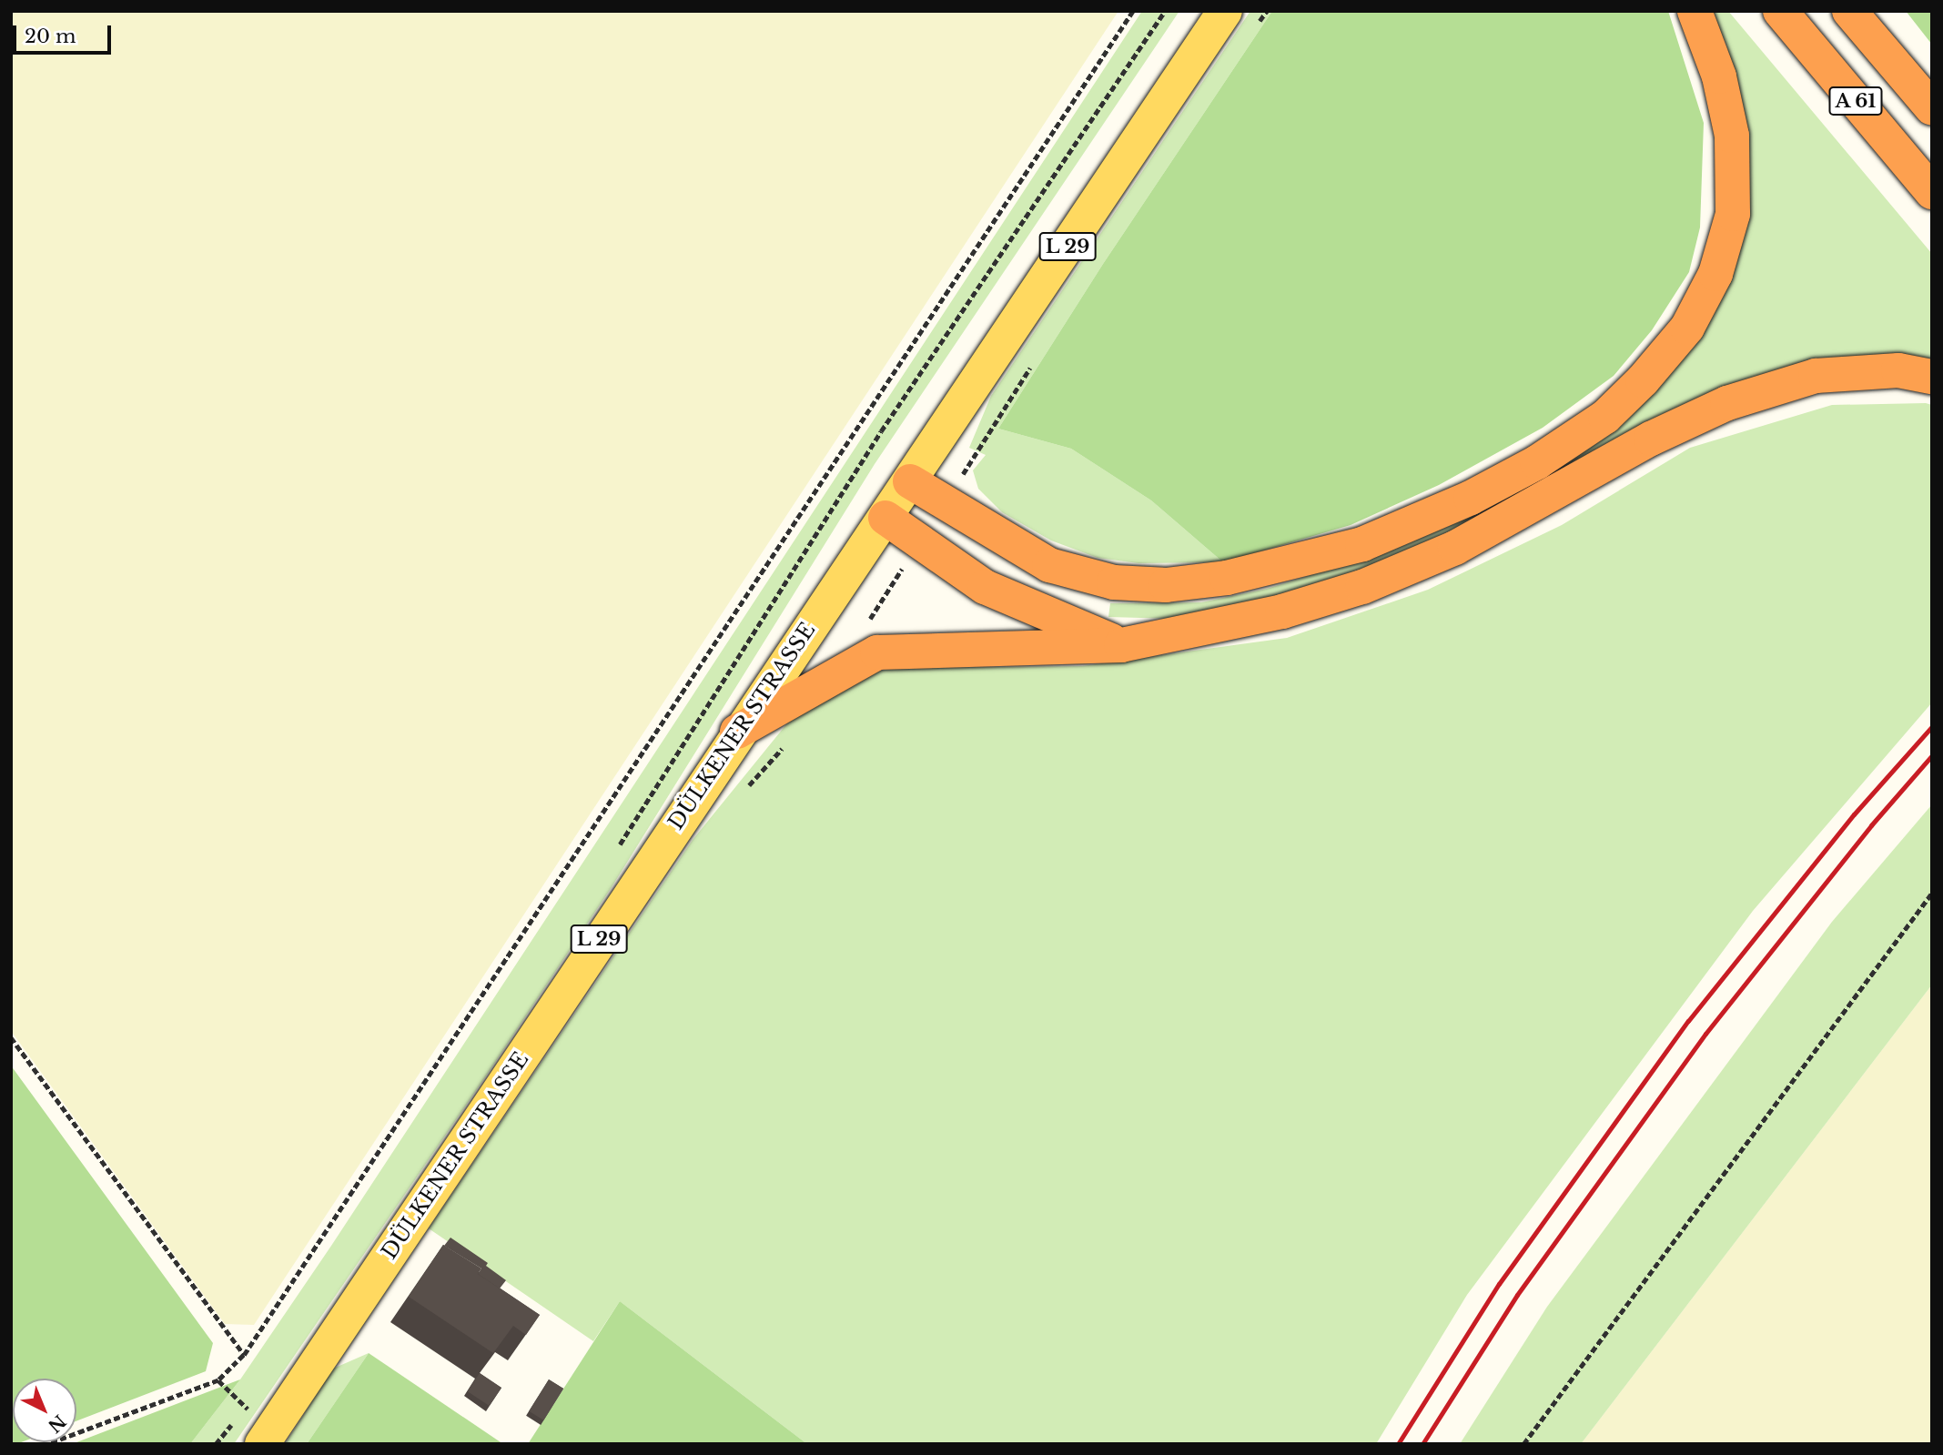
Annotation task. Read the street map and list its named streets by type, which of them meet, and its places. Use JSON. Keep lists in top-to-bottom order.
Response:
{
  "streets": {
    "highway": ["A 61"],
    "main road": ["L 29", "DÜLKENER STRASSE"]
  },
  "scale_bar": "20 m",
  "north": "bottom right"
}
